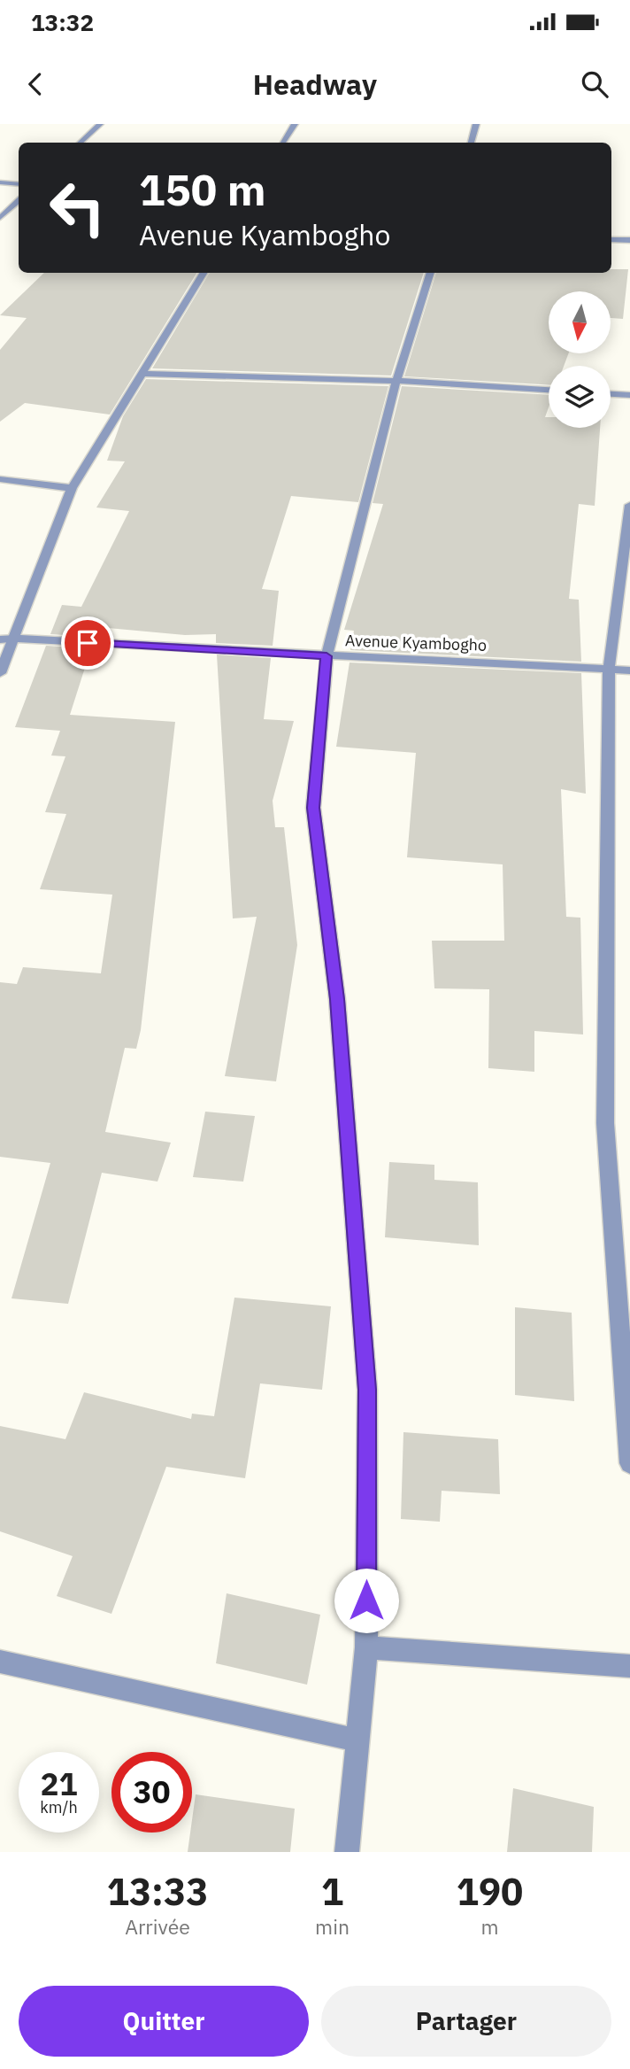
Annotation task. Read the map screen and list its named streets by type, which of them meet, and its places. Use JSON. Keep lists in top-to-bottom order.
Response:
{
  "streets": {
    "street": ["Avenue Kyambogho"]
  },
  "north": "bottom",
  "page": {
    "status": "13:32",
    "header": "Headway",
    "turn": ["150 m", "Avenue Kyambogho"],
    "speed": "21 km/h",
    "limit": "30",
    "eta": [
      "13:33",
      "Arrivée",
      "1",
      "min",
      "190",
      "m"
    ],
    "buttons": ["Quitter", "Partager"]
  }
}
